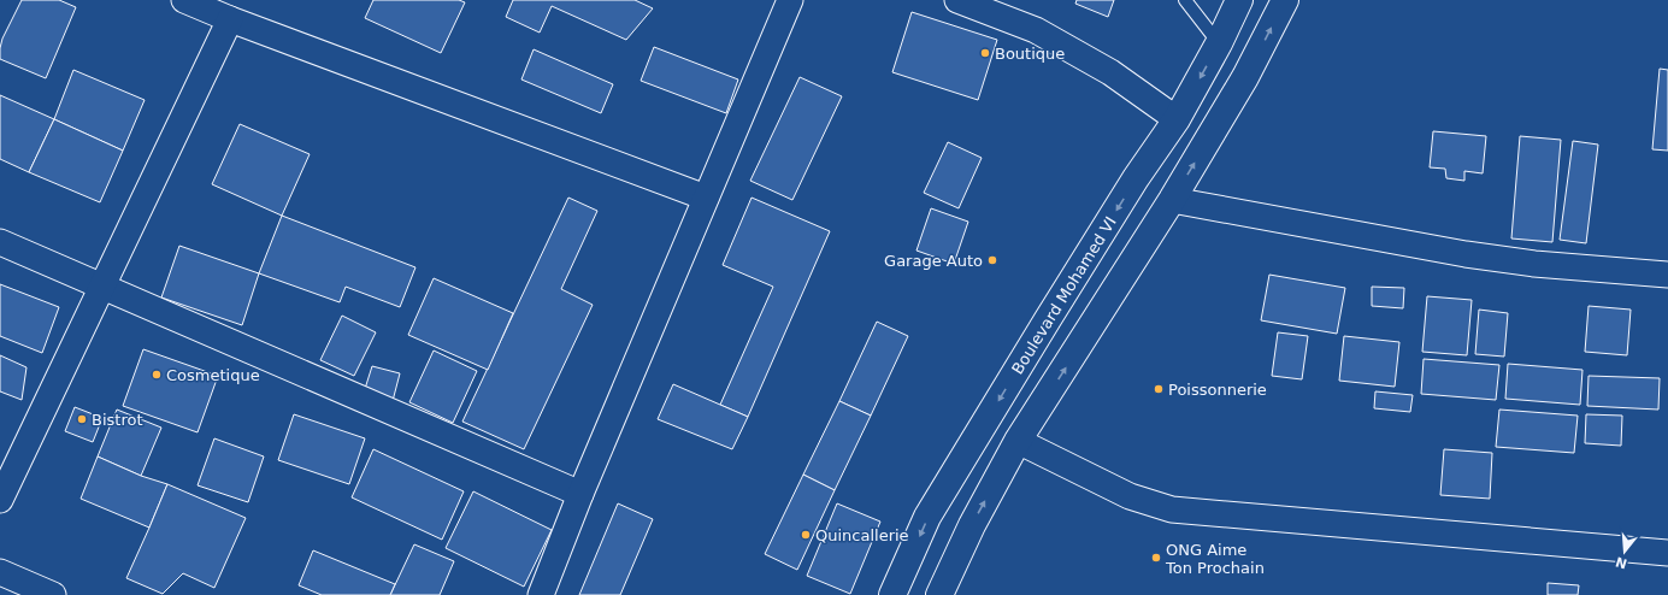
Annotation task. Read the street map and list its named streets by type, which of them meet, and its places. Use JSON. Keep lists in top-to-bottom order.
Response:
{
  "streets": {
    "main road": ["Boulevard Mohamed VI"]
  },
  "places": [
    "Boutique",
    "Garage Auto",
    "Cosmetique",
    "Poissonnerie",
    "Bistrot",
    "Quincallerie",
    "ONG Aime Ton Prochain"
  ],
  "north": "bottom"
}
